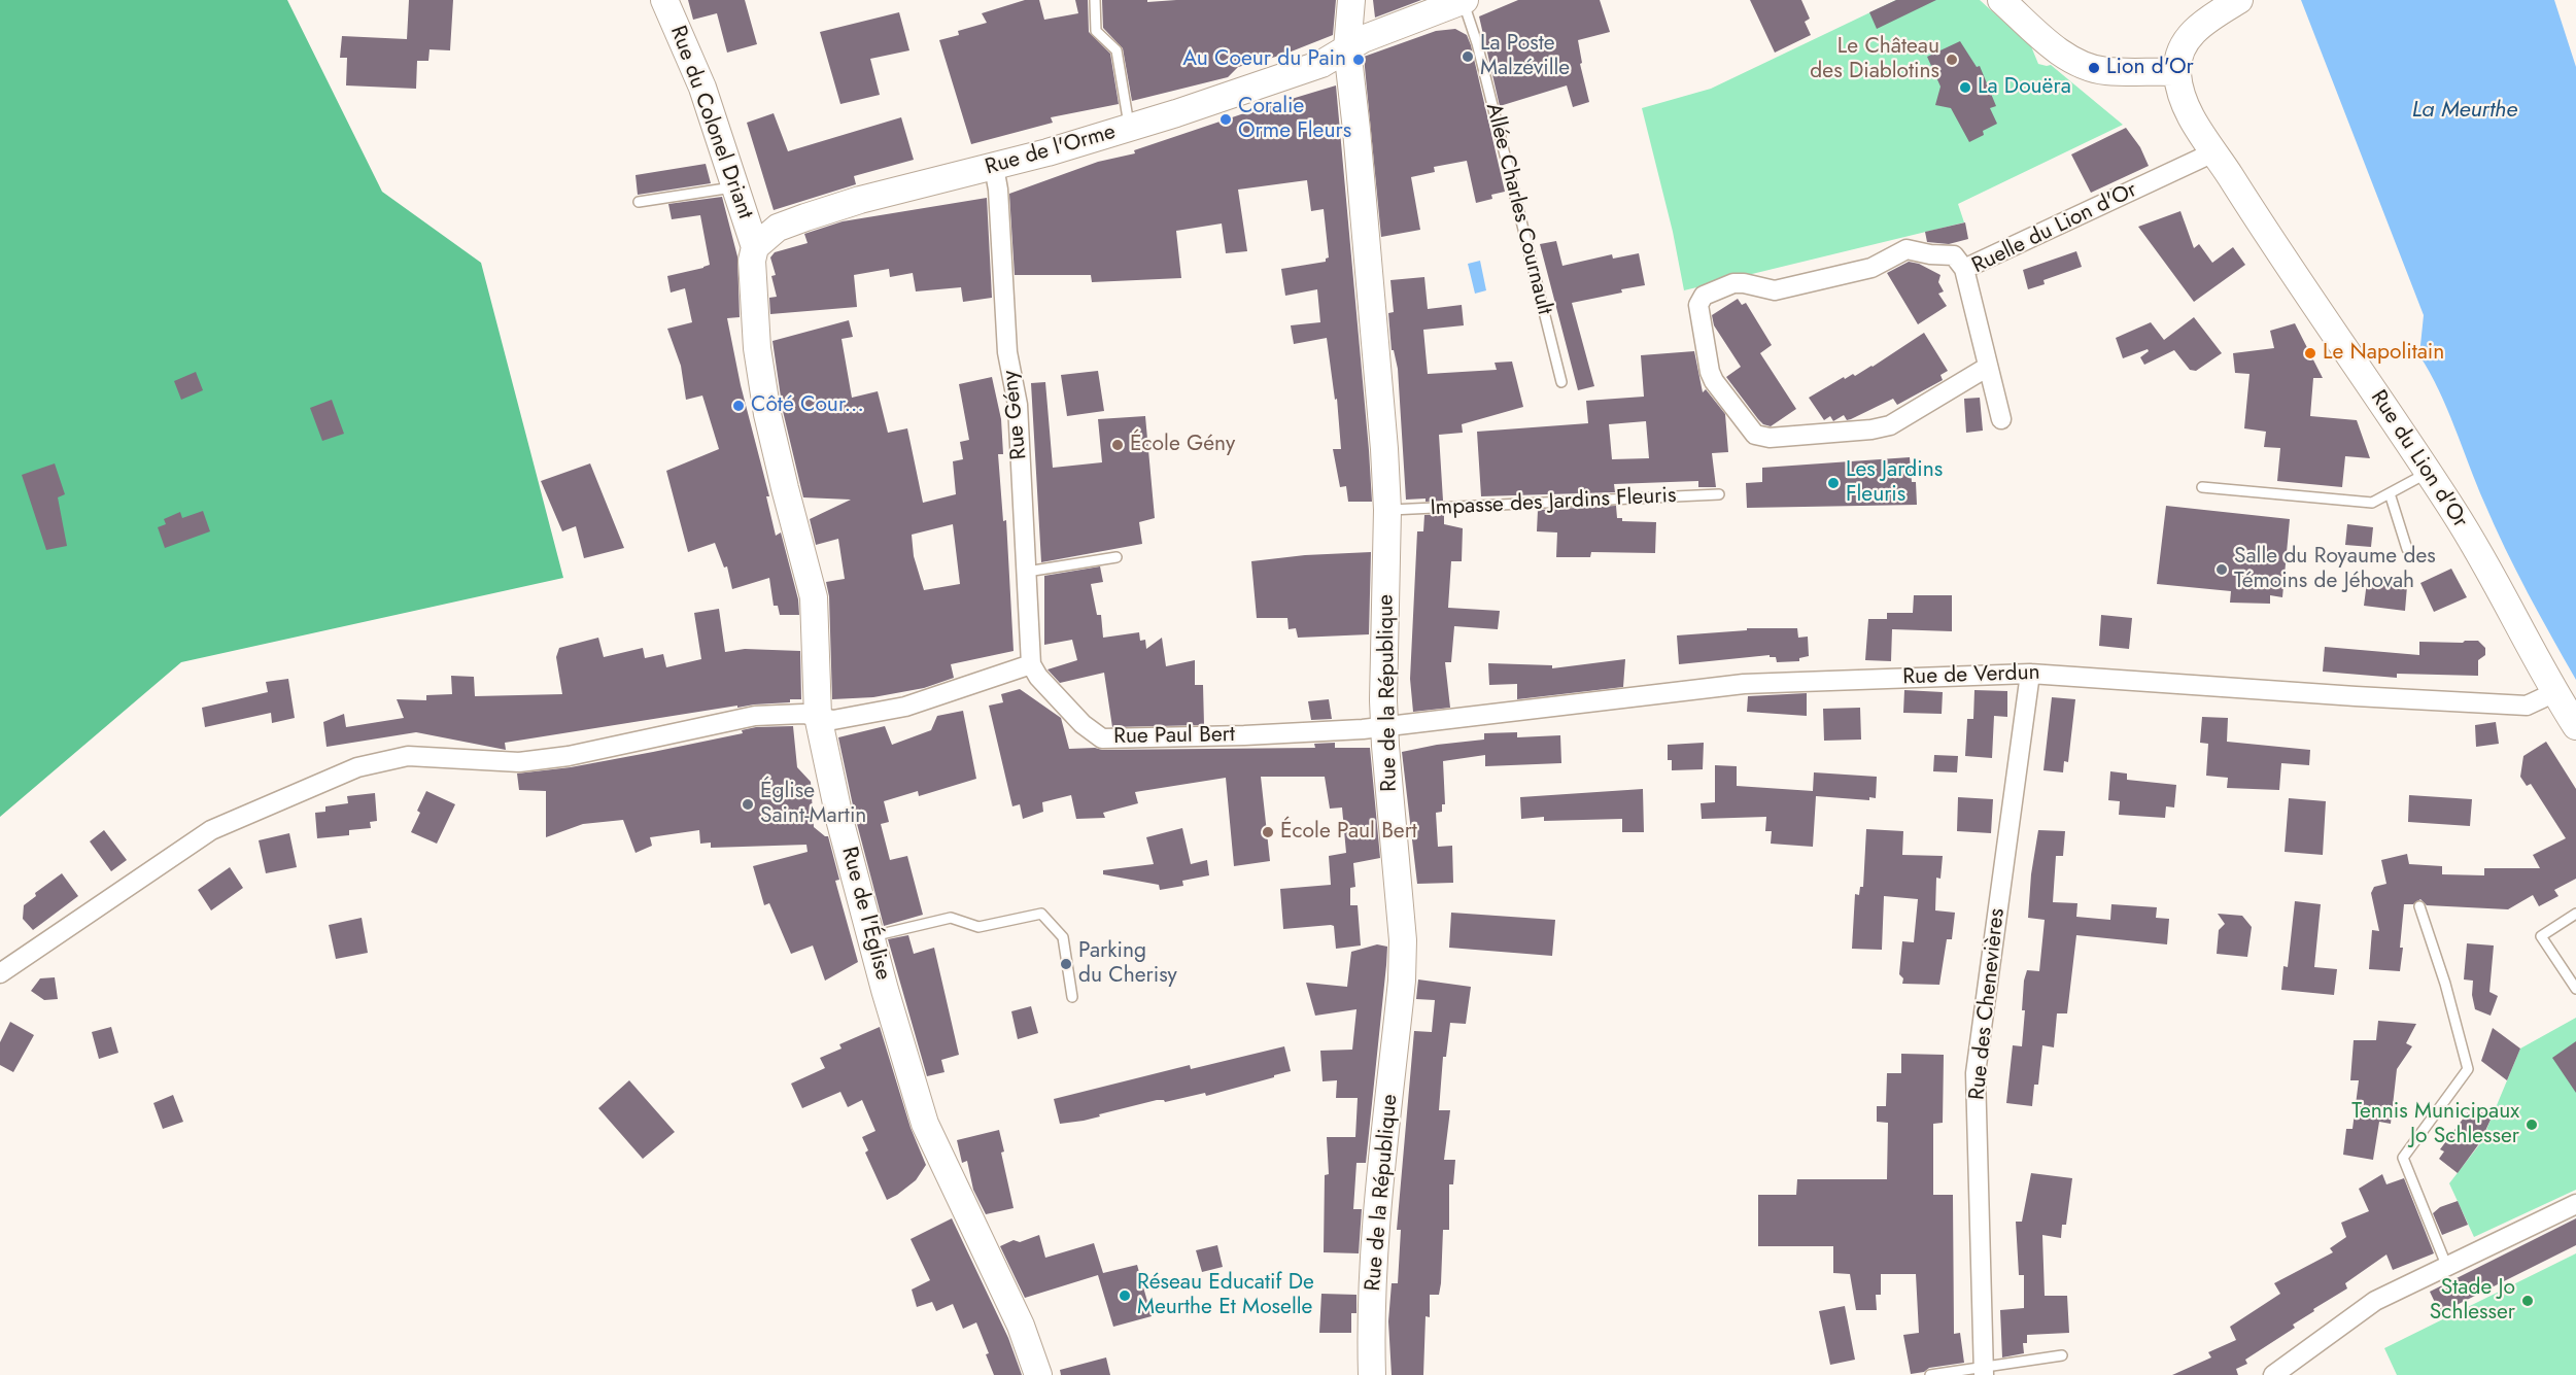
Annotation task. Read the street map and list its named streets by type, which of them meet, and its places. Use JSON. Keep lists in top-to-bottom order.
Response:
{
  "streets": {
    "main road": [
      "Rue du Colonel Driant",
      "Rue de l'Orme",
      "Rue du Lion d'Or",
      "Rue de la République",
      "Rue de l'Église"
    ],
    "street": [
      "Ruelle du Lion d'Or",
      "Rue Gény",
      "Rue de Verdun",
      "Rue Paul Bert",
      "Rue des Chenevières"
    ],
    "lane": ["Allée Charles Cournault", "Impasse des Jardins Fleuris"]
  },
  "crossings": [
    ["Rue du Colonel Driant", "Rue de l'Orme"],
    ["Rue du Colonel Driant", "Rue de l'Église"],
    ["Rue de l'Orme", "Allée Charles Cournault"],
    ["Rue de l'Orme", "Rue Gény"],
    ["Rue de l'Orme", "Rue de la République"],
    ["Rue de l'Orme", "Rue de l'Église"],
    ["Ruelle du Lion d'Or", "Rue du Lion d'Or"],
    ["Rue Gény", "Rue Paul Bert"],
    ["Rue du Lion d'Or", "Rue de Verdun"],
    ["Impasse des Jardins Fleuris", "Rue de la République"],
    ["Rue de Verdun", "Rue de la République"],
    ["Rue de Verdun", "Rue Paul Bert"],
    ["Rue de Verdun", "Rue des Chenevières"],
    ["Rue de la République", "Rue Paul Bert"]
  ],
  "water": ["La Meurthe"],
  "places": [
    "La Poste Malzéville",
    "Au Coeur du Pain",
    "Le Château des Diablotins",
    "Lion d'Or",
    "La Douëra",
    "Coralie Orme Fleurs",
    "Le Napolitain",
    "Côté Cour...",
    "École Gény",
    "Les Jardins Fleuris",
    "Salle du Royaume des Témoins de Jéhovah",
    "Église Saint-Martin",
    "École Paul Bert",
    "Parking du Cherisy",
    "Tennis Municipaux Jo Schlesser",
    "Réseau Educatif De Meurthe Et Moselle",
    "Stade Jo Schlesser"
  ]
}
